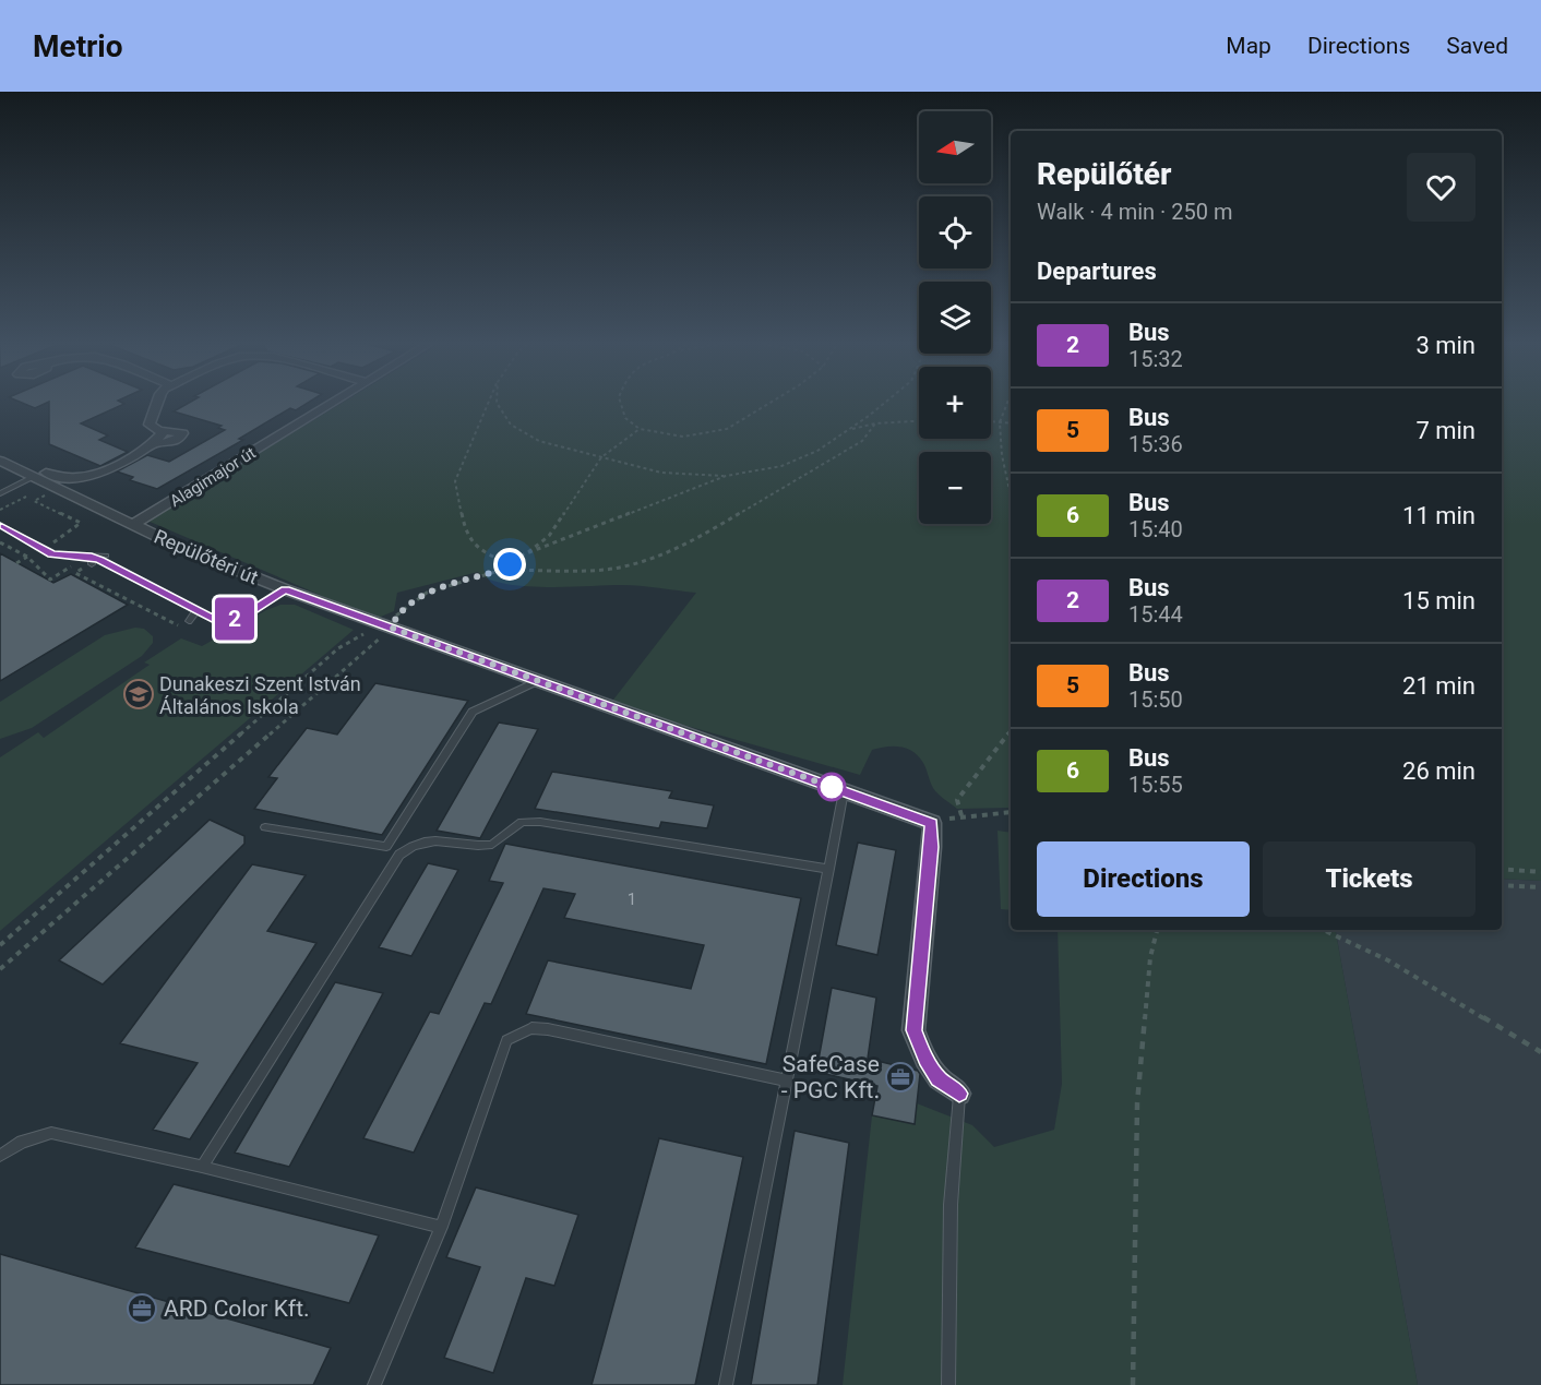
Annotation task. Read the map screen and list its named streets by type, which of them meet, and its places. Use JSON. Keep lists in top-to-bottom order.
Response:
{
  "streets": {
    "street": ["Alagimajor út", "Repülőtéri út"]
  },
  "crossings": [
    ["Alagimajor út", "Repülőtéri út"]
  ],
  "places": {
    "school or university": ["Dunakeszi Szent István Általános Iskola"],
    "office": ["SafeCase - PGC Kft.", "ARD Color Kft."]
  },
  "lines": ["bus line 2"],
  "house_numbers": ["1"],
  "north": "left",
  "page": {
    "header": "Metrio",
    "nav": ["Map", "Directions", "Saved"],
    "on_map": "2",
    "map_buttons": ["+", "−"],
    "heading": [
      ["Repülőtér", "Walk · 4 min · 250 m"],
      "Departures"
    ],
    "list": [
      {
        "mark": "2",
        "name": "Bus",
        "note": "15:32",
        "value": "3 min"
      },
      {
        "mark": "5",
        "name": "Bus",
        "note": "15:36",
        "value": "7 min"
      },
      {
        "mark": "6",
        "name": "Bus",
        "note": "15:40",
        "value": "11 min"
      },
      {
        "mark": "2",
        "name": "Bus",
        "note": "15:44",
        "value": "15 min"
      },
      {
        "mark": "5",
        "name": "Bus",
        "note": "15:50",
        "value": "21 min"
      },
      {
        "mark": "6",
        "name": "Bus",
        "note": "15:55",
        "value": "26 min"
      }
    ],
    "buttons": ["Directions", "Tickets"]
  }
}
